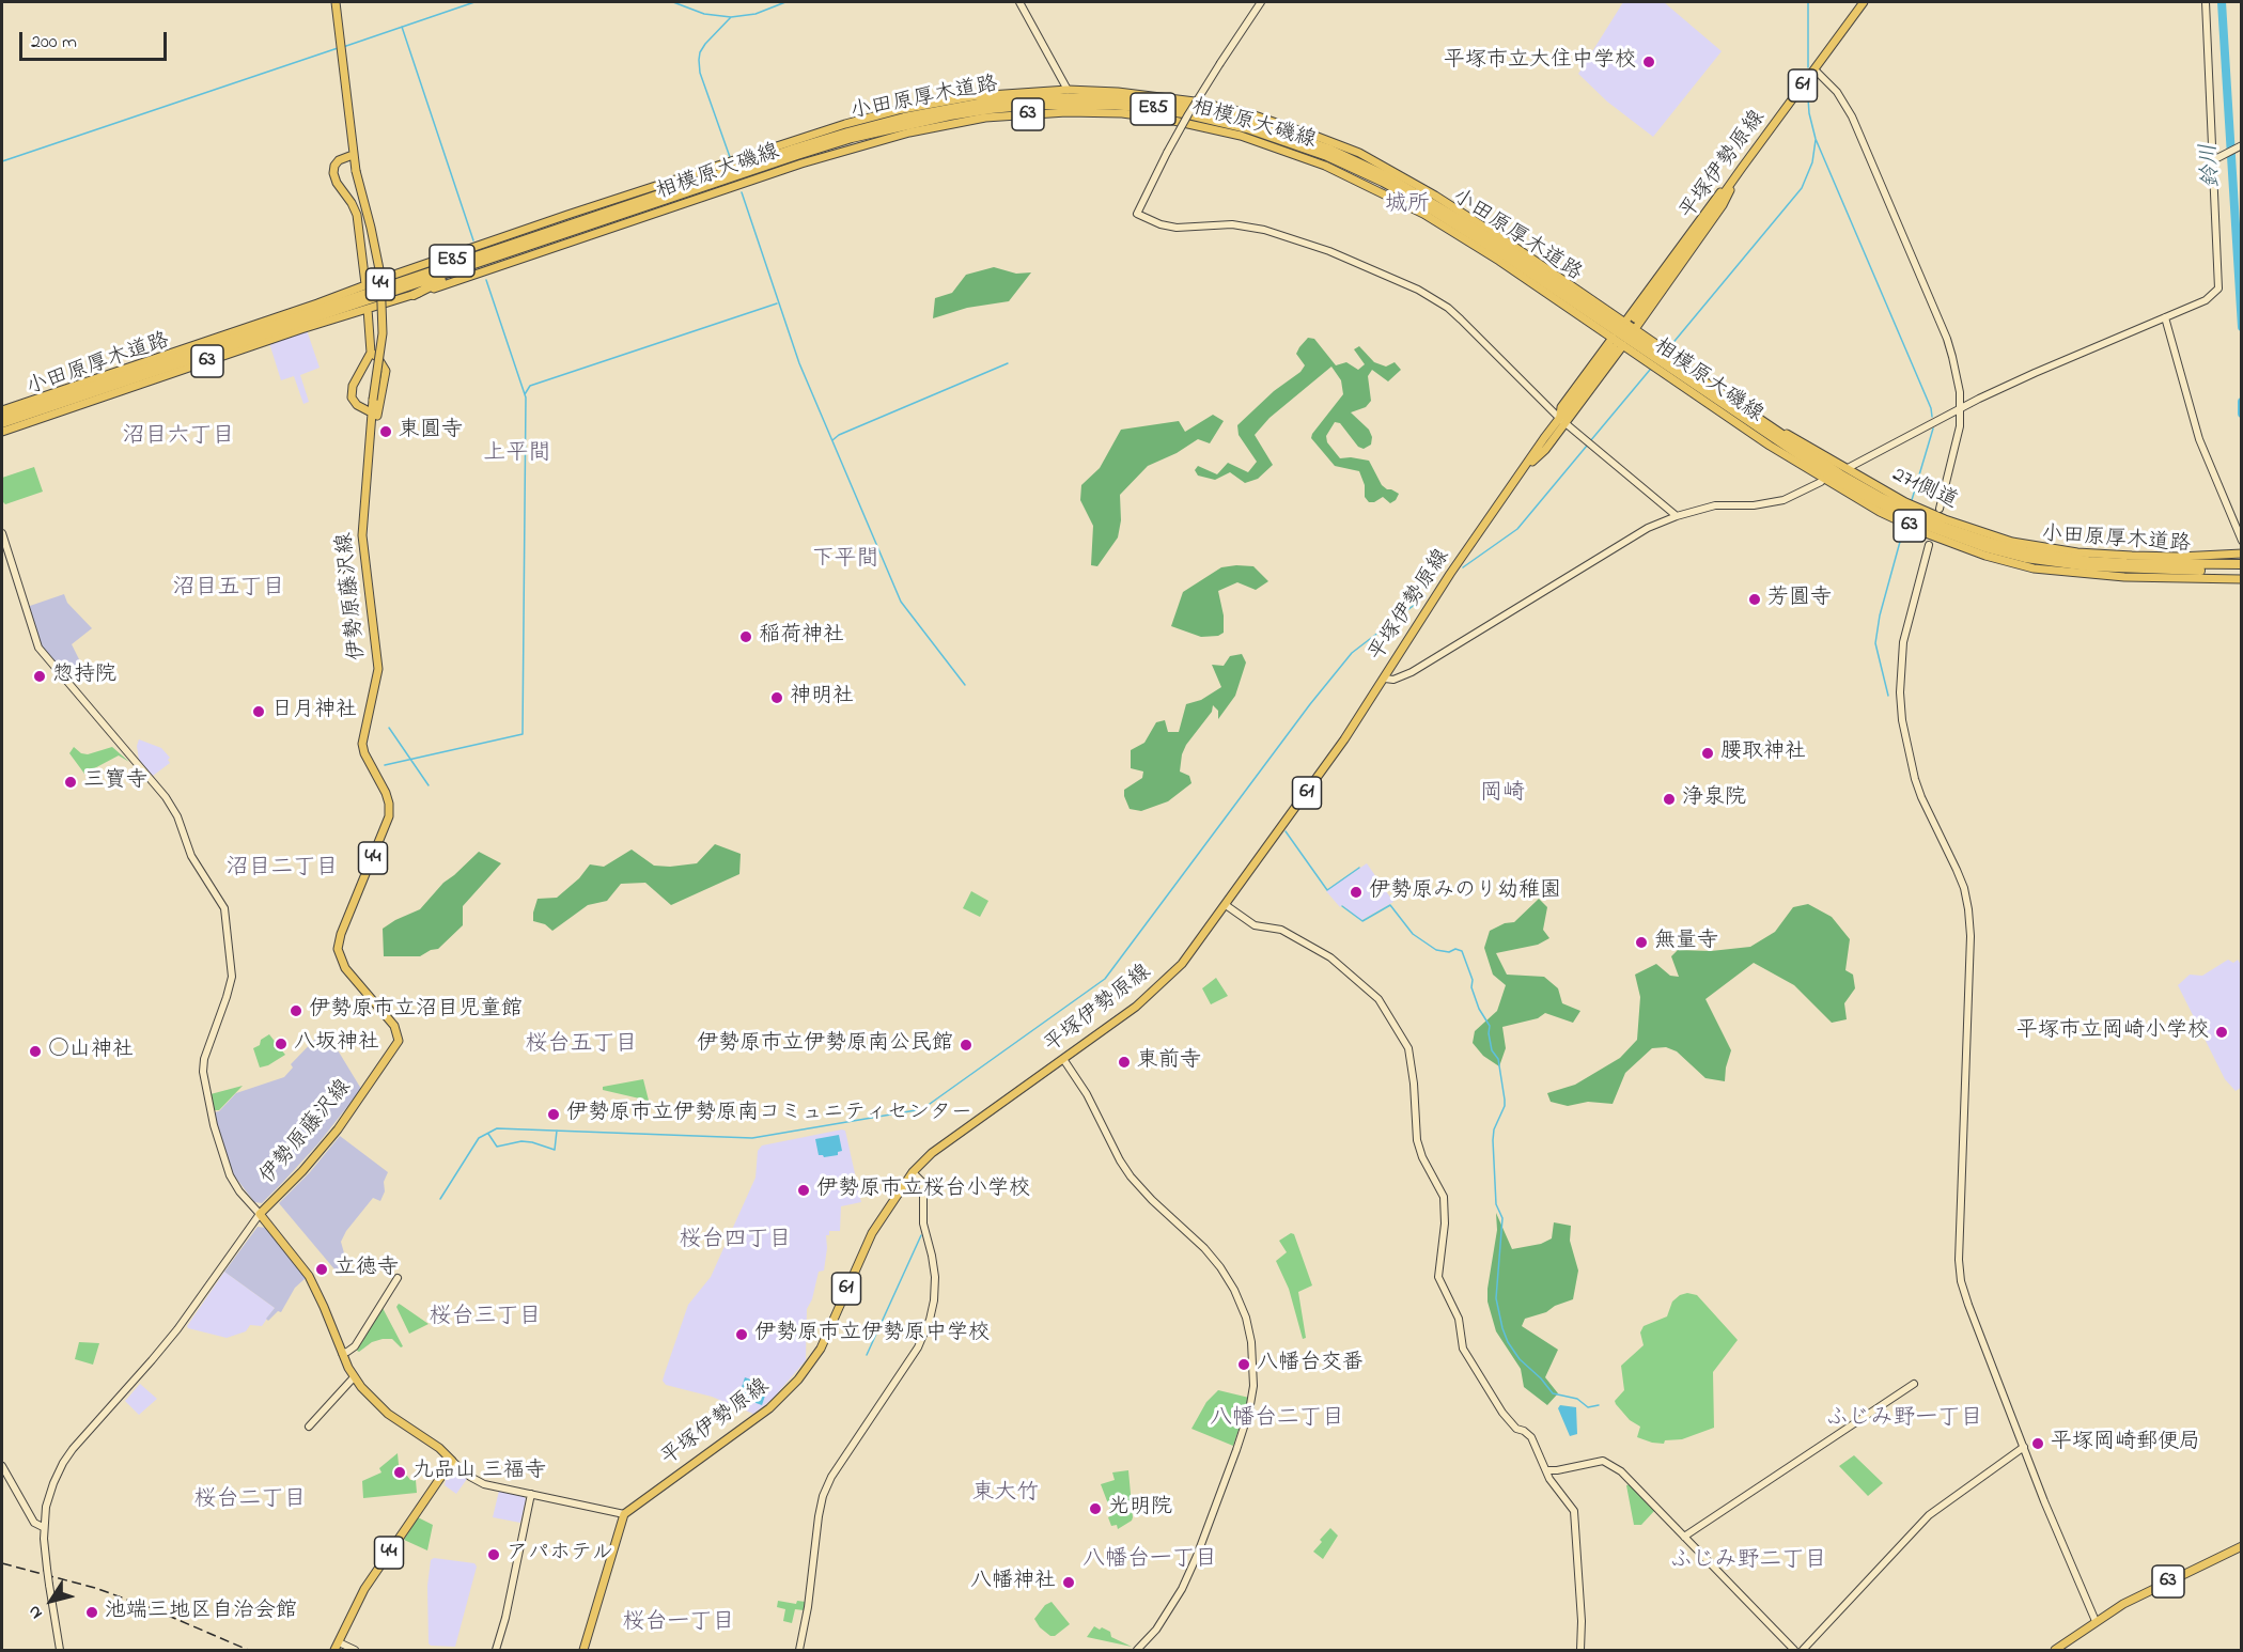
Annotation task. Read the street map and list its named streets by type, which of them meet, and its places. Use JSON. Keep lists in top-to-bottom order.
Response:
{
  "streets": {
    "highway": ["小田原厚木道路", "E85"],
    "main road": [
      "61",
      "63",
      "相模原大磯線",
      "平塚伊勢原線",
      "44",
      "271側道",
      "伊勢原藤沢線"
    ]
  },
  "crossings": [
    ["小田原厚木道路", "E85"],
    ["E85", "相模原大磯線"],
    ["相模原大磯線", "271側道"],
    ["44", "伊勢原藤沢線"]
  ],
  "districts": [
    "城所",
    "沼目六丁目",
    "上平間",
    "下平間",
    "沼目五丁目",
    "岡崎",
    "沼目二丁目",
    "桜台五丁目",
    "桜台四丁目",
    "桜台三丁目",
    "八幡台二丁目",
    "ふじみ野一丁目",
    "東大竹",
    "桜台二丁目",
    "八幡台一丁目",
    "ふじみ野二丁目",
    "桜台一丁目"
  ],
  "water": ["鈴川"],
  "places": [
    "平塚市立大住中学校",
    "東圓寺",
    "芳圓寺",
    "稲荷神社",
    "惣持院",
    "神明社",
    "日月神社",
    "腰取神社",
    "三寶寺",
    "浄泉院",
    "伊勢原みのり幼稚園",
    "無量寺",
    "伊勢原市立沼目児童館",
    "平塚市立岡崎小学校",
    "八坂神社",
    "伊勢原市立伊勢原南公民館",
    "○山神社",
    "東前寺",
    "伊勢原市立伊勢原南コミュニティセンター",
    "伊勢原市立桜台小学校",
    "立徳寺",
    "伊勢原市立伊勢原中学校",
    "八幡台交番",
    "平塚岡崎郵便局",
    "九品山 三福寺",
    "光明院",
    "アパホテル",
    "八幡神社",
    "池端三地区自治会館"
  ],
  "scale_bar": "200 m",
  "north": "bottom left"
}
